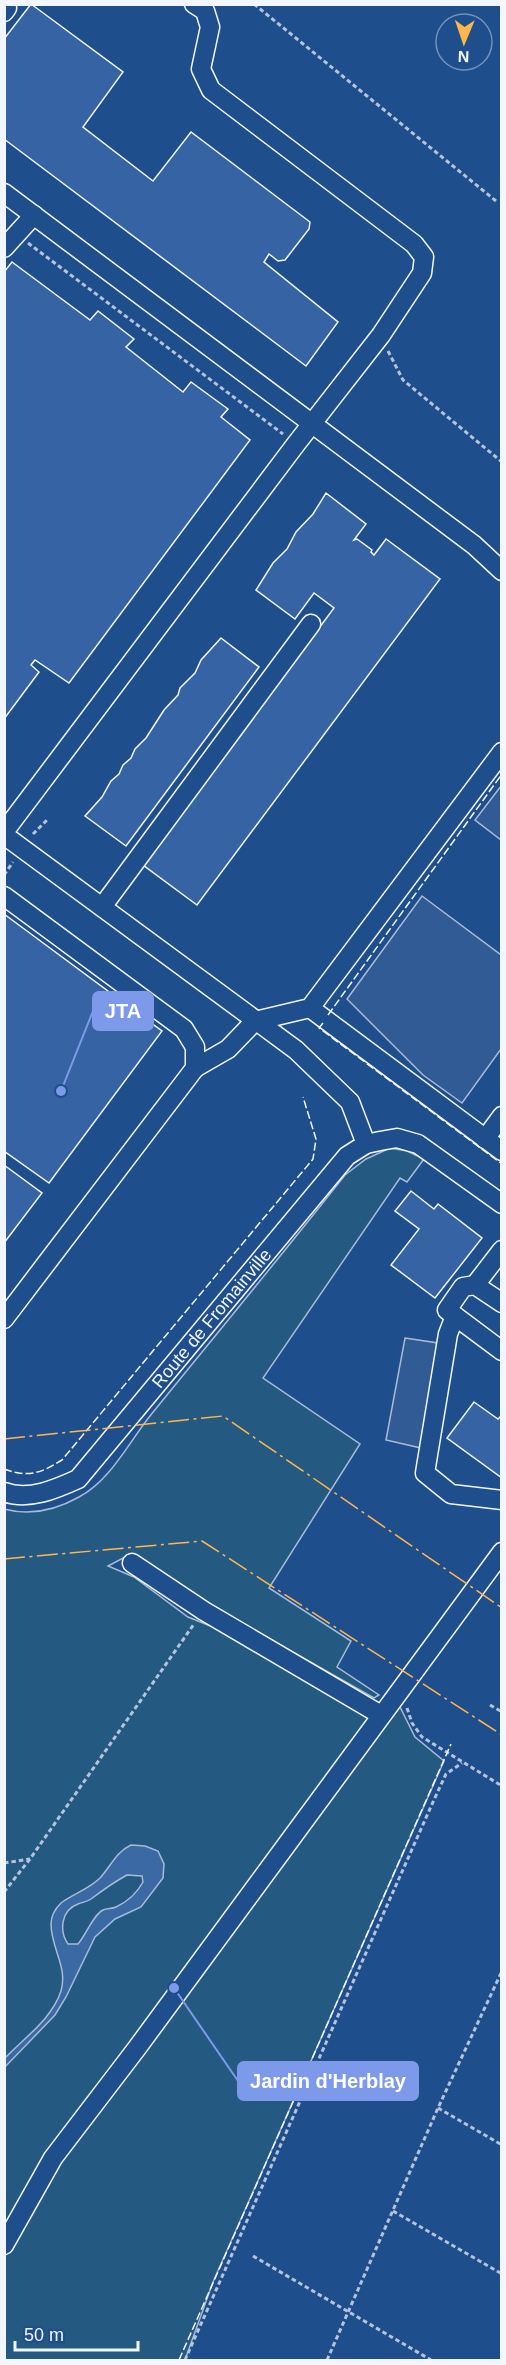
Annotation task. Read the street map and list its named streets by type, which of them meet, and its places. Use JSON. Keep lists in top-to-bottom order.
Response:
{
  "streets": {
    "street": ["Route de Fromainville"]
  },
  "places": ["JTA", "Jardin d'Herblay"],
  "scale_bar": "50 m",
  "north": "bottom"
}
